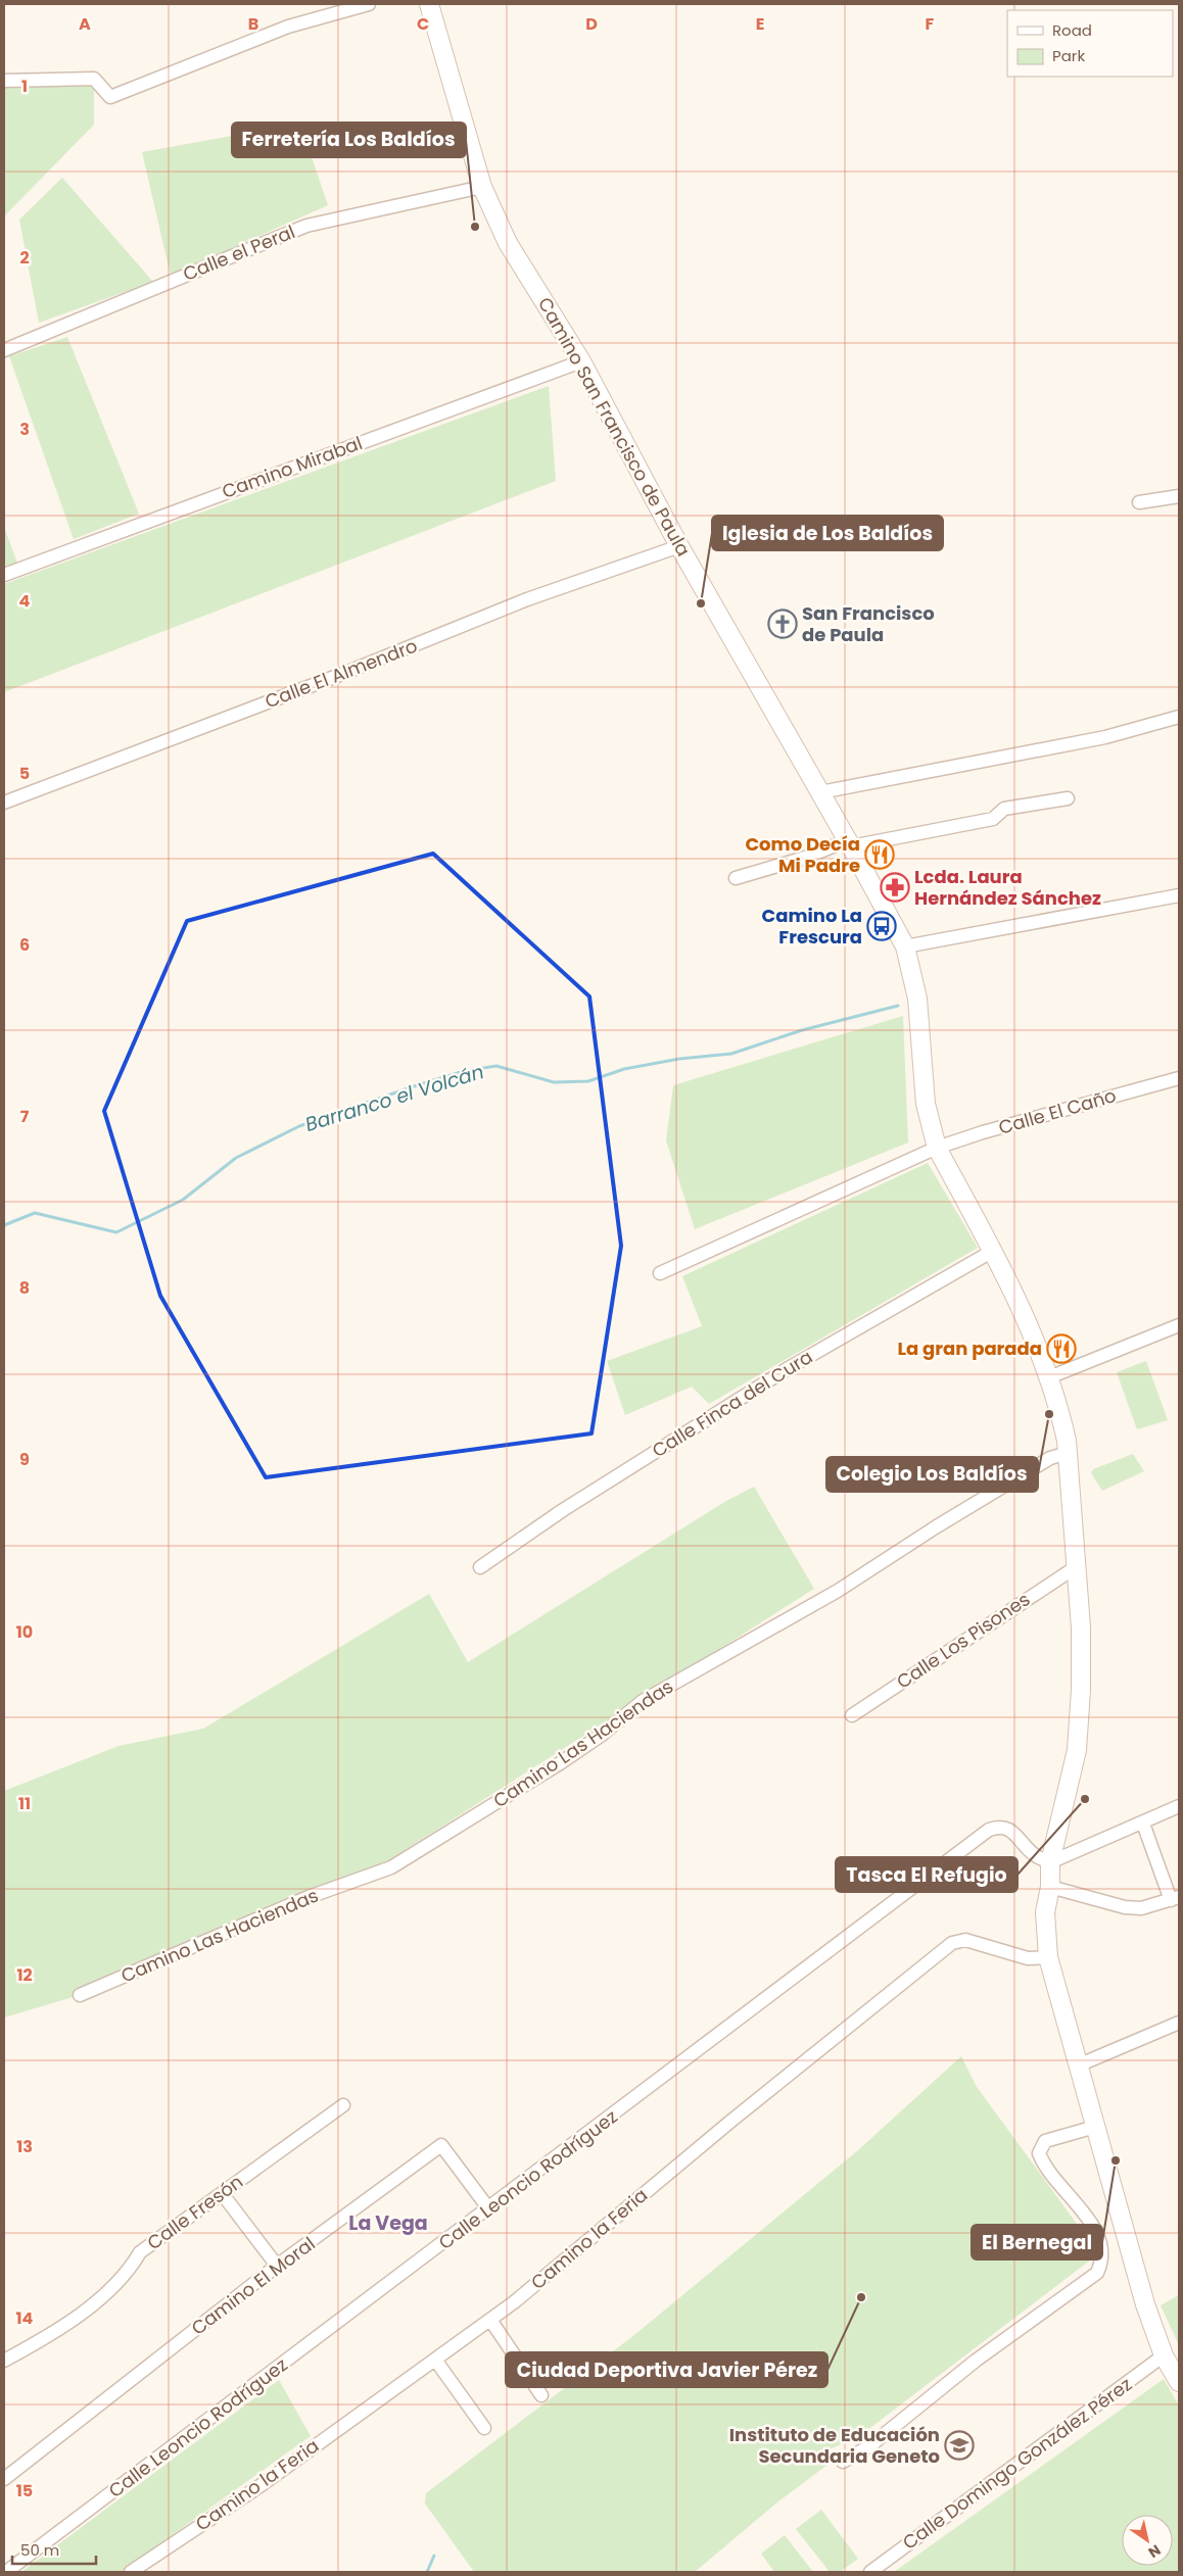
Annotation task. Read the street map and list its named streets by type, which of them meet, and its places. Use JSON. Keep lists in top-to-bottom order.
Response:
{
  "streets": {
    "main road": ["Camino San Francisco de Paula"],
    "street": [
      "Calle el Peral",
      "Camino Mirabal",
      "Calle El Almendro",
      "Calle El Caño",
      "Calle Finca del Cura",
      "Calle Los Pisones",
      "Camino Las Haciendas",
      "Calle Leoncio Rodríguez",
      "Calle Fresón",
      "Camino la Feria",
      "Camino El Moral",
      "Calle Domingo González Pérez"
    ]
  },
  "crossings": [
    ["Calle el Peral", "Camino San Francisco de Paula"],
    ["Camino San Francisco de Paula", "Camino Mirabal"],
    ["Camino San Francisco de Paula", "Calle El Almendro"],
    ["Camino San Francisco de Paula", "Calle El Caño"],
    ["Camino San Francisco de Paula", "Calle Finca del Cura"],
    ["Camino San Francisco de Paula", "Calle Los Pisones"],
    ["Camino San Francisco de Paula", "Camino Las Haciendas"],
    ["Camino San Francisco de Paula", "Calle Leoncio Rodríguez"],
    ["Camino San Francisco de Paula", "Camino la Feria"],
    ["Camino San Francisco de Paula", "Calle Domingo González Pérez"],
    ["Calle Leoncio Rodríguez", "Camino El Moral"]
  ],
  "districts": ["La Vega"],
  "water": ["Barranco el Volcán"],
  "places": {
    "other": [
      "Ferretería Los Baldíos",
      "Iglesia de Los Baldíos",
      "Colegio Los Baldíos",
      "Tasca El Refugio",
      "El Bernegal",
      "Ciudad Deportiva Javier Pérez"
    ],
    "church": ["San Francisco de Paula"],
    "restaurant": ["Como Decía Mi Padre", "La gran parada"],
    "pharmacy": ["Lcda. Laura Hernández Sánchez"],
    "bus stop": ["Camino La Frescura"],
    "school or university": ["Instituto de Educación Secundaria Geneto"]
  },
  "legend": ["Road", "Park"],
  "scale_bar": "50 m",
  "north": "bottom right",
  "grid": {
    "columns": [
      "A",
      "B",
      "C",
      "D",
      "E",
      "F"
    ],
    "rows": [
      "1",
      "2",
      "3",
      "4",
      "5",
      "6",
      "7",
      "8",
      "9",
      "10",
      "11",
      "12",
      "13",
      "14",
      "15"
    ]
  }
}
